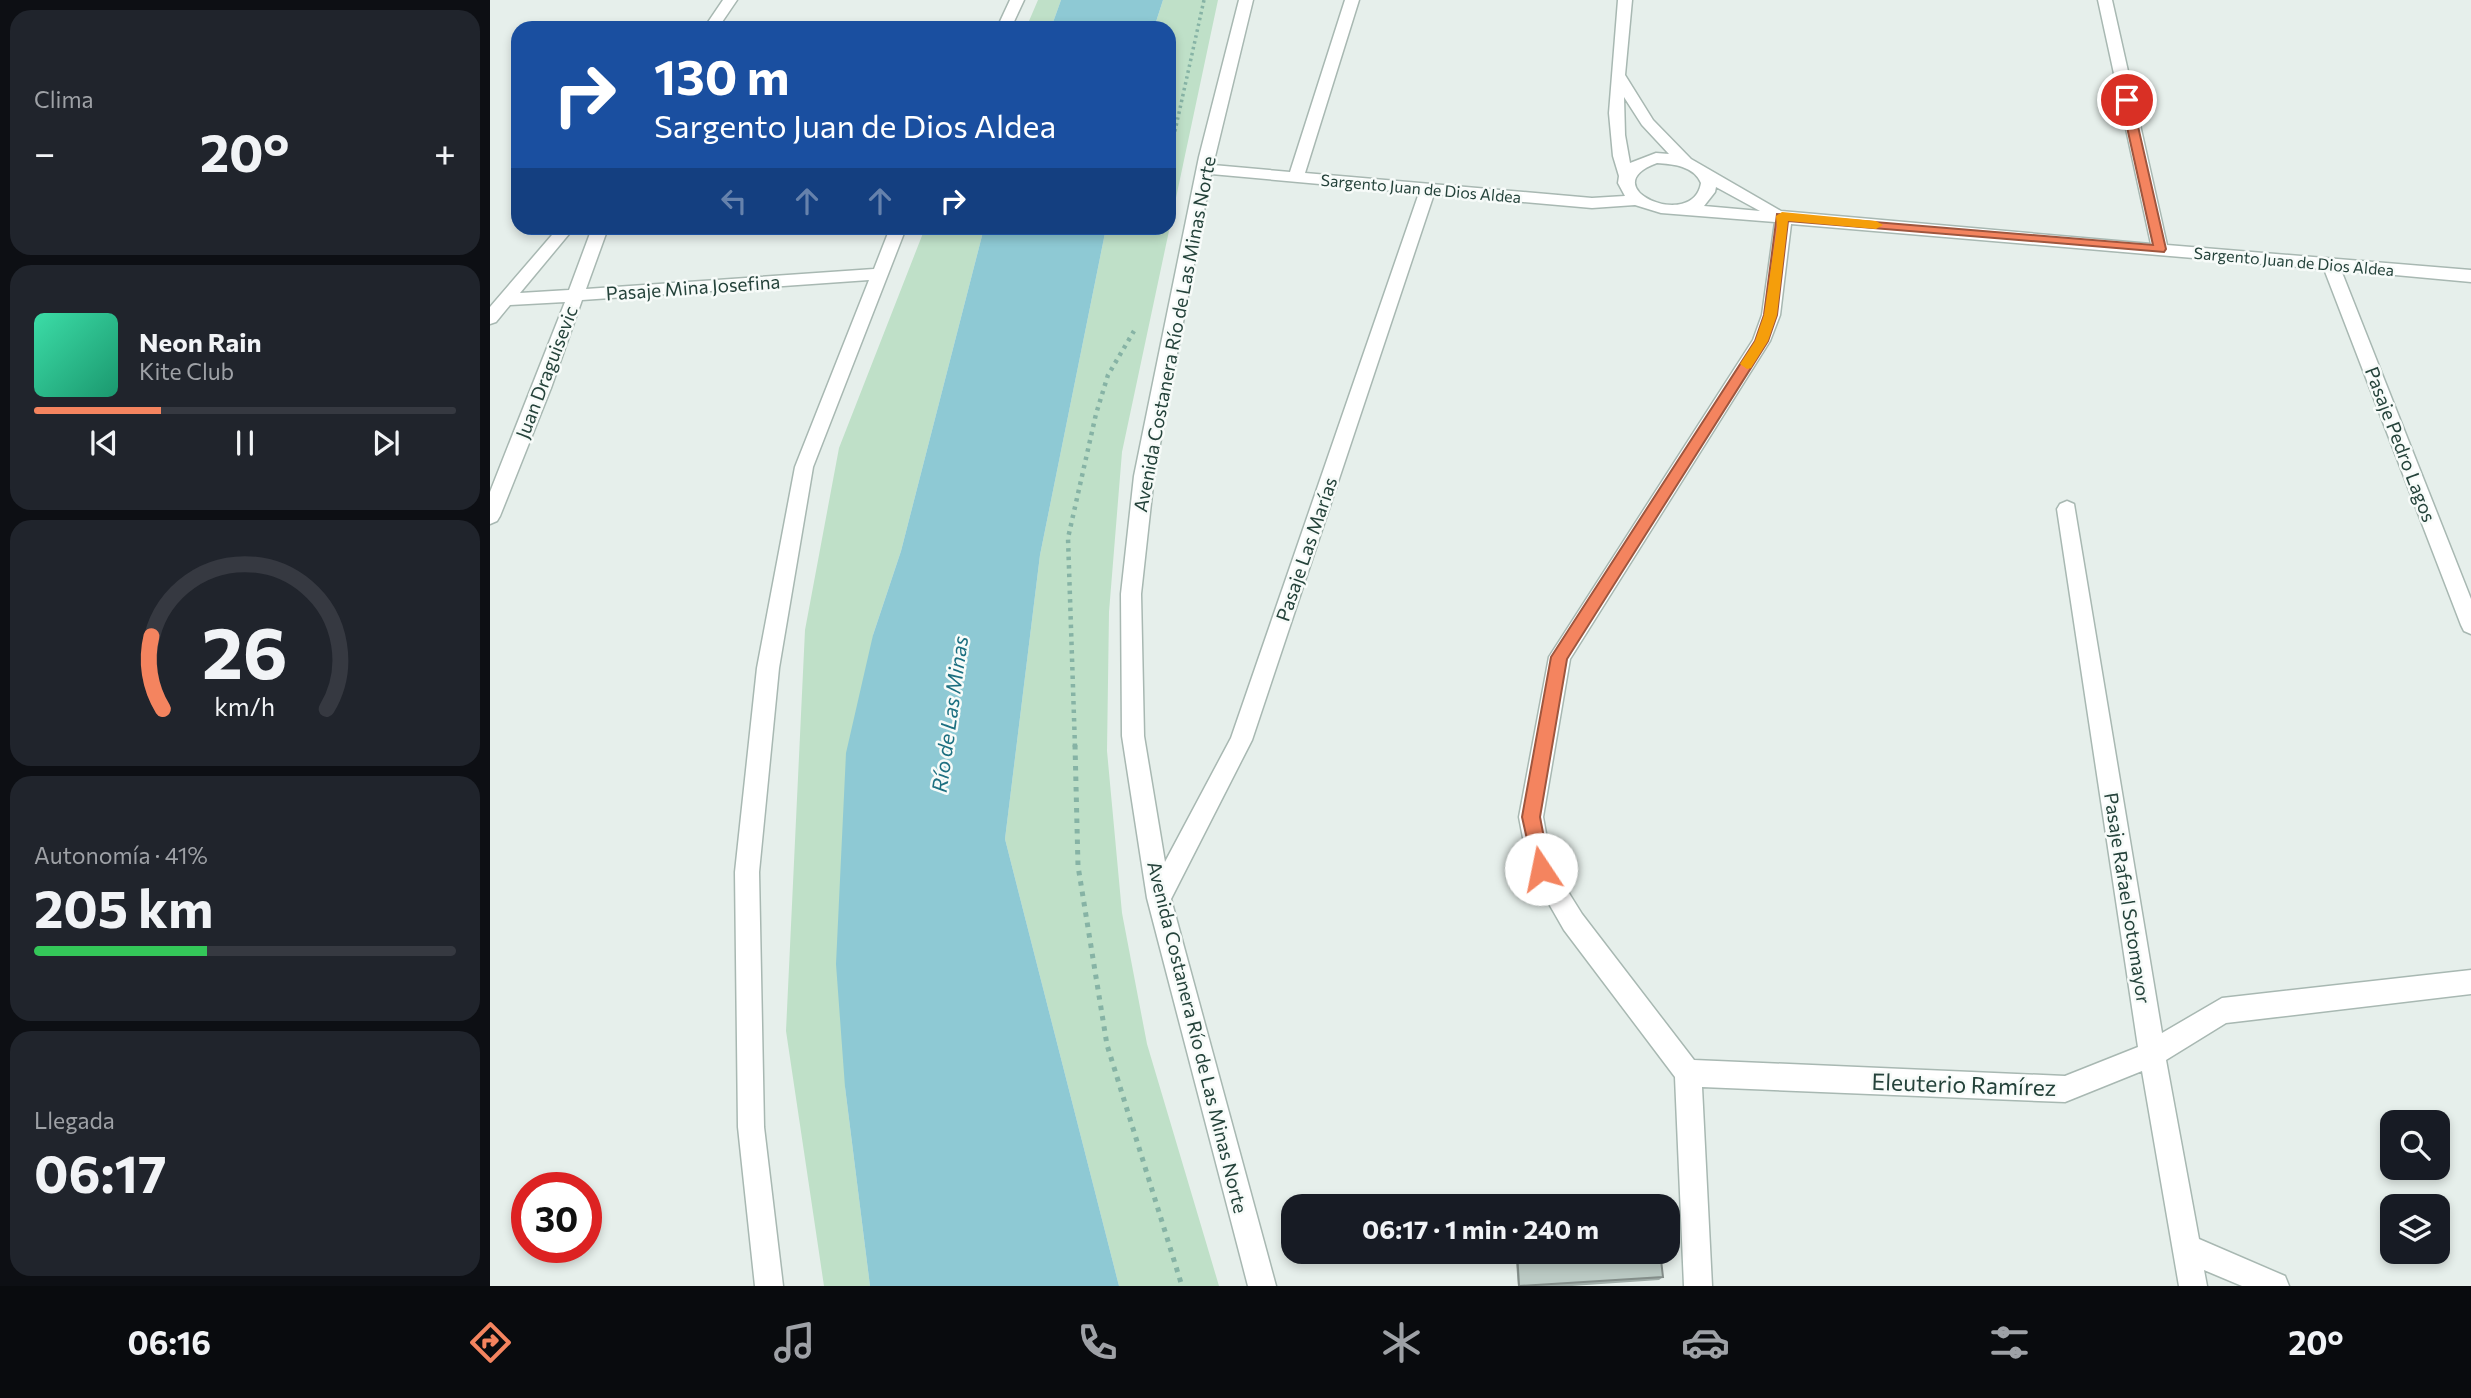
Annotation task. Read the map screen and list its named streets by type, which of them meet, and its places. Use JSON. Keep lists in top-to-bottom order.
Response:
{
  "streets": {
    "street": [
      "Sargento Juan de Dios Aldea",
      "Pasaje Mina Josefina",
      "Avenida Costanera Río de Las Minas Norte",
      "Juan Draguisevic",
      "Pasaje Pedro Lagos",
      "Pasaje Las Marías",
      "Pasaje Rafael Sotomayor",
      "Eleuterio Ramírez"
    ]
  },
  "crossings": [
    ["Sargento Juan de Dios Aldea", "Avenida Costanera Río de Las Minas Norte"],
    ["Sargento Juan de Dios Aldea", "Pasaje Pedro Lagos"],
    ["Sargento Juan de Dios Aldea", "Pasaje Las Marías"],
    ["Pasaje Mina Josefina", "Juan Draguisevic"],
    ["Avenida Costanera Río de Las Minas Norte", "Pasaje Las Marías"],
    ["Pasaje Rafael Sotomayor", "Eleuterio Ramírez"]
  ],
  "water": ["Río de Las Minas"],
  "page": {
    "tile": [
      "Clima",
      ["Autonomía · 41%", "205 km"],
      ["Llegada", "06:17"]
    ],
    "turn": ["130 m", "Sargento Juan de Dios Aldea"],
    "heat": ["−", "20°", "+"],
    "song": ["Neon Rain", "Kite Club"],
    "limit": "30",
    "trip": "06:17 · 1 min · 240 m",
    "tabs": ["06:16", "20°"],
    "gauge": ["26", "km/h"]
  }
}
